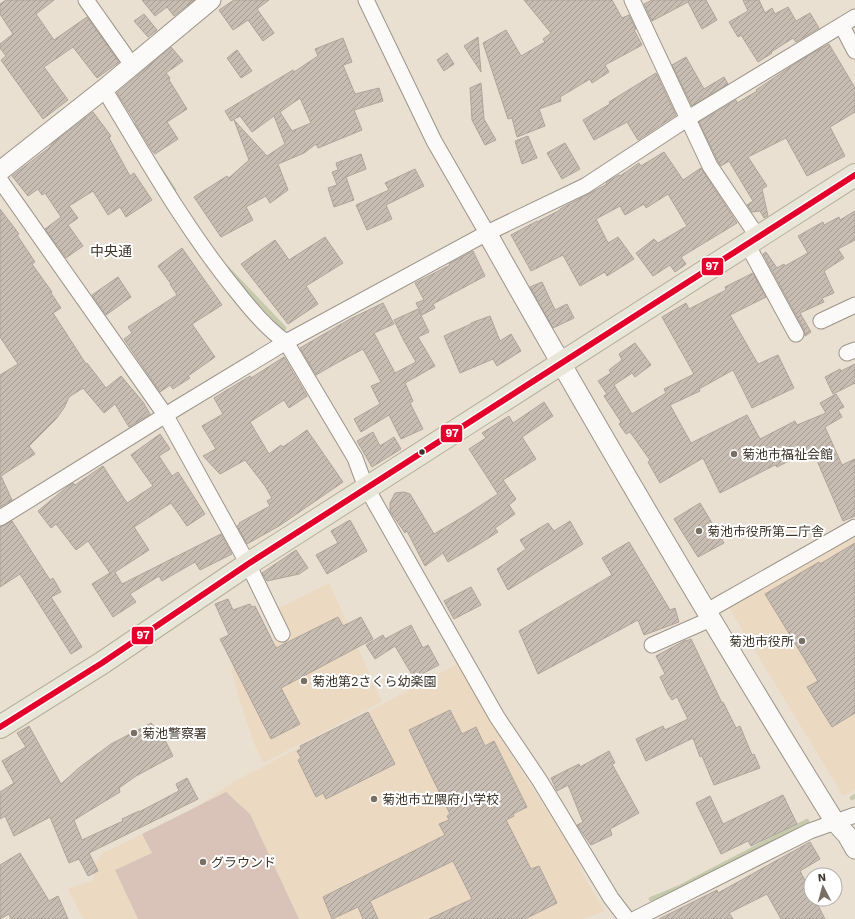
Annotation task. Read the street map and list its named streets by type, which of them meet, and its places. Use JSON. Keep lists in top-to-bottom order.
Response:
{
  "districts": ["中央通"],
  "places": [
    "菊池市福祉会館",
    "菊池市役所第二庁舎",
    "菊池市役所",
    "菊池第2さくら幼楽園",
    "菊池警察署",
    "菊池市立隈府小学校",
    "グラウンド"
  ],
  "lines": ["transit line 97"],
  "north": "top"
}
